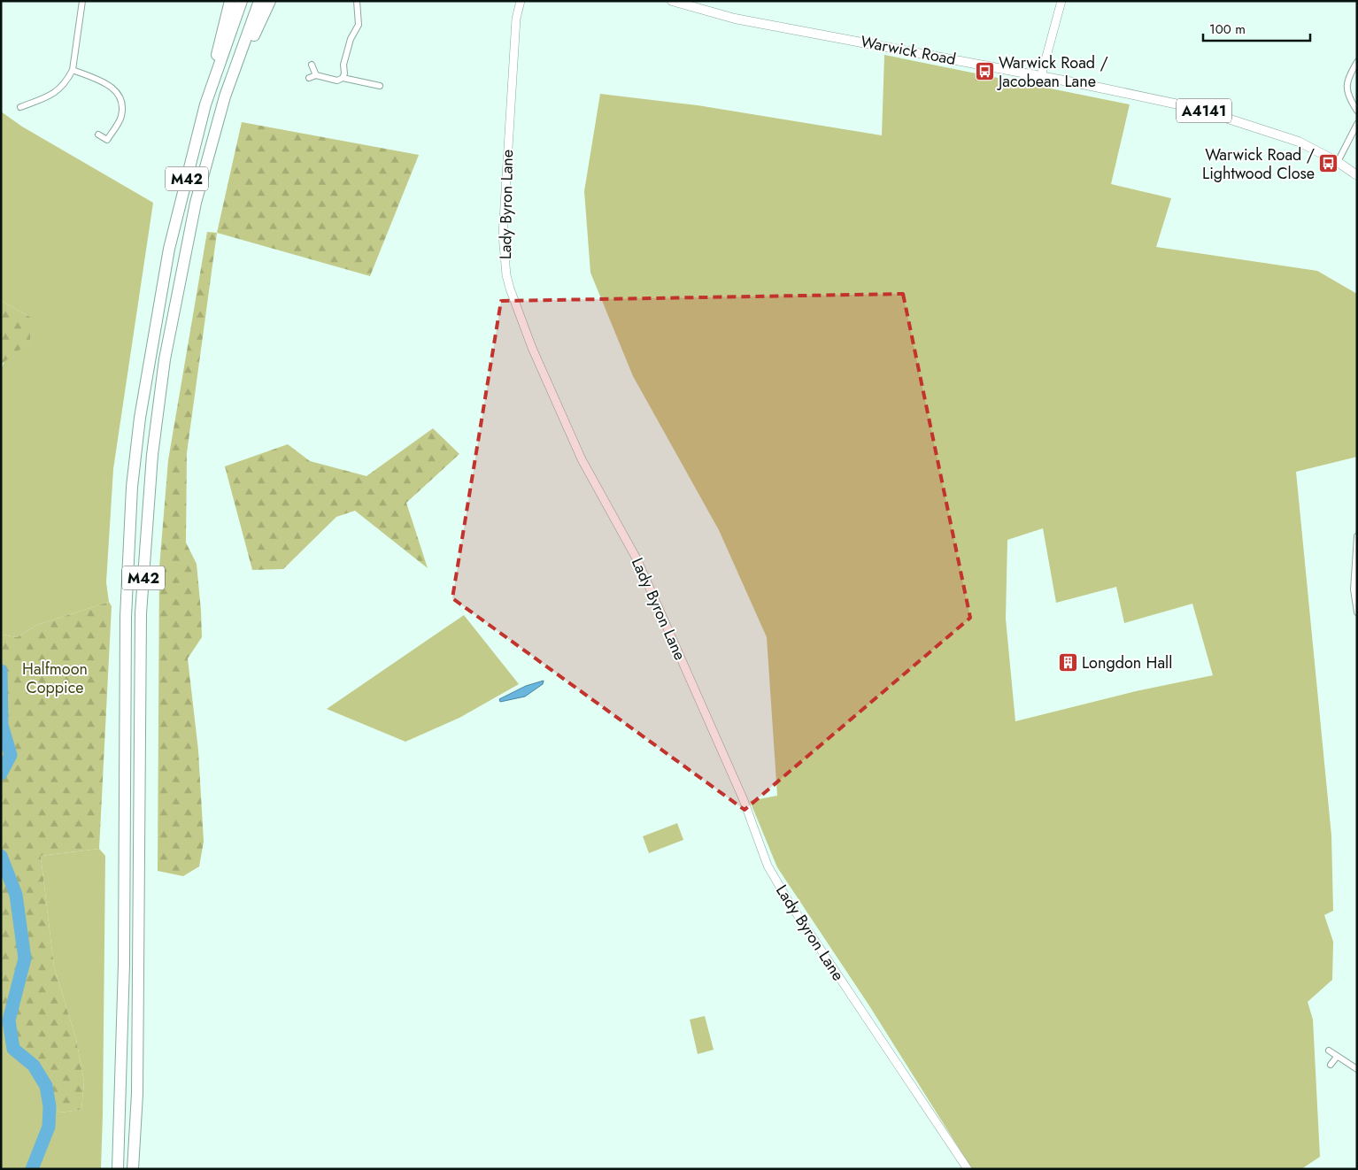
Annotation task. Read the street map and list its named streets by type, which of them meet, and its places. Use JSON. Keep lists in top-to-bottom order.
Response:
{
  "streets": {
    "highway": ["M42"],
    "main road": ["Warwick Road", "A4141"],
    "street": ["Lady Byron Lane"]
  },
  "crossings": [
    ["Warwick Road", "A4141"]
  ],
  "parks": ["Halfmoon Coppice"],
  "places": {
    "bus stop": ["Warwick Road / Jacobean Lane", "Warwick Road / Lightwood Close"],
    "building": ["Longdon Hall"]
  },
  "scale_bar": "100 m"
}
